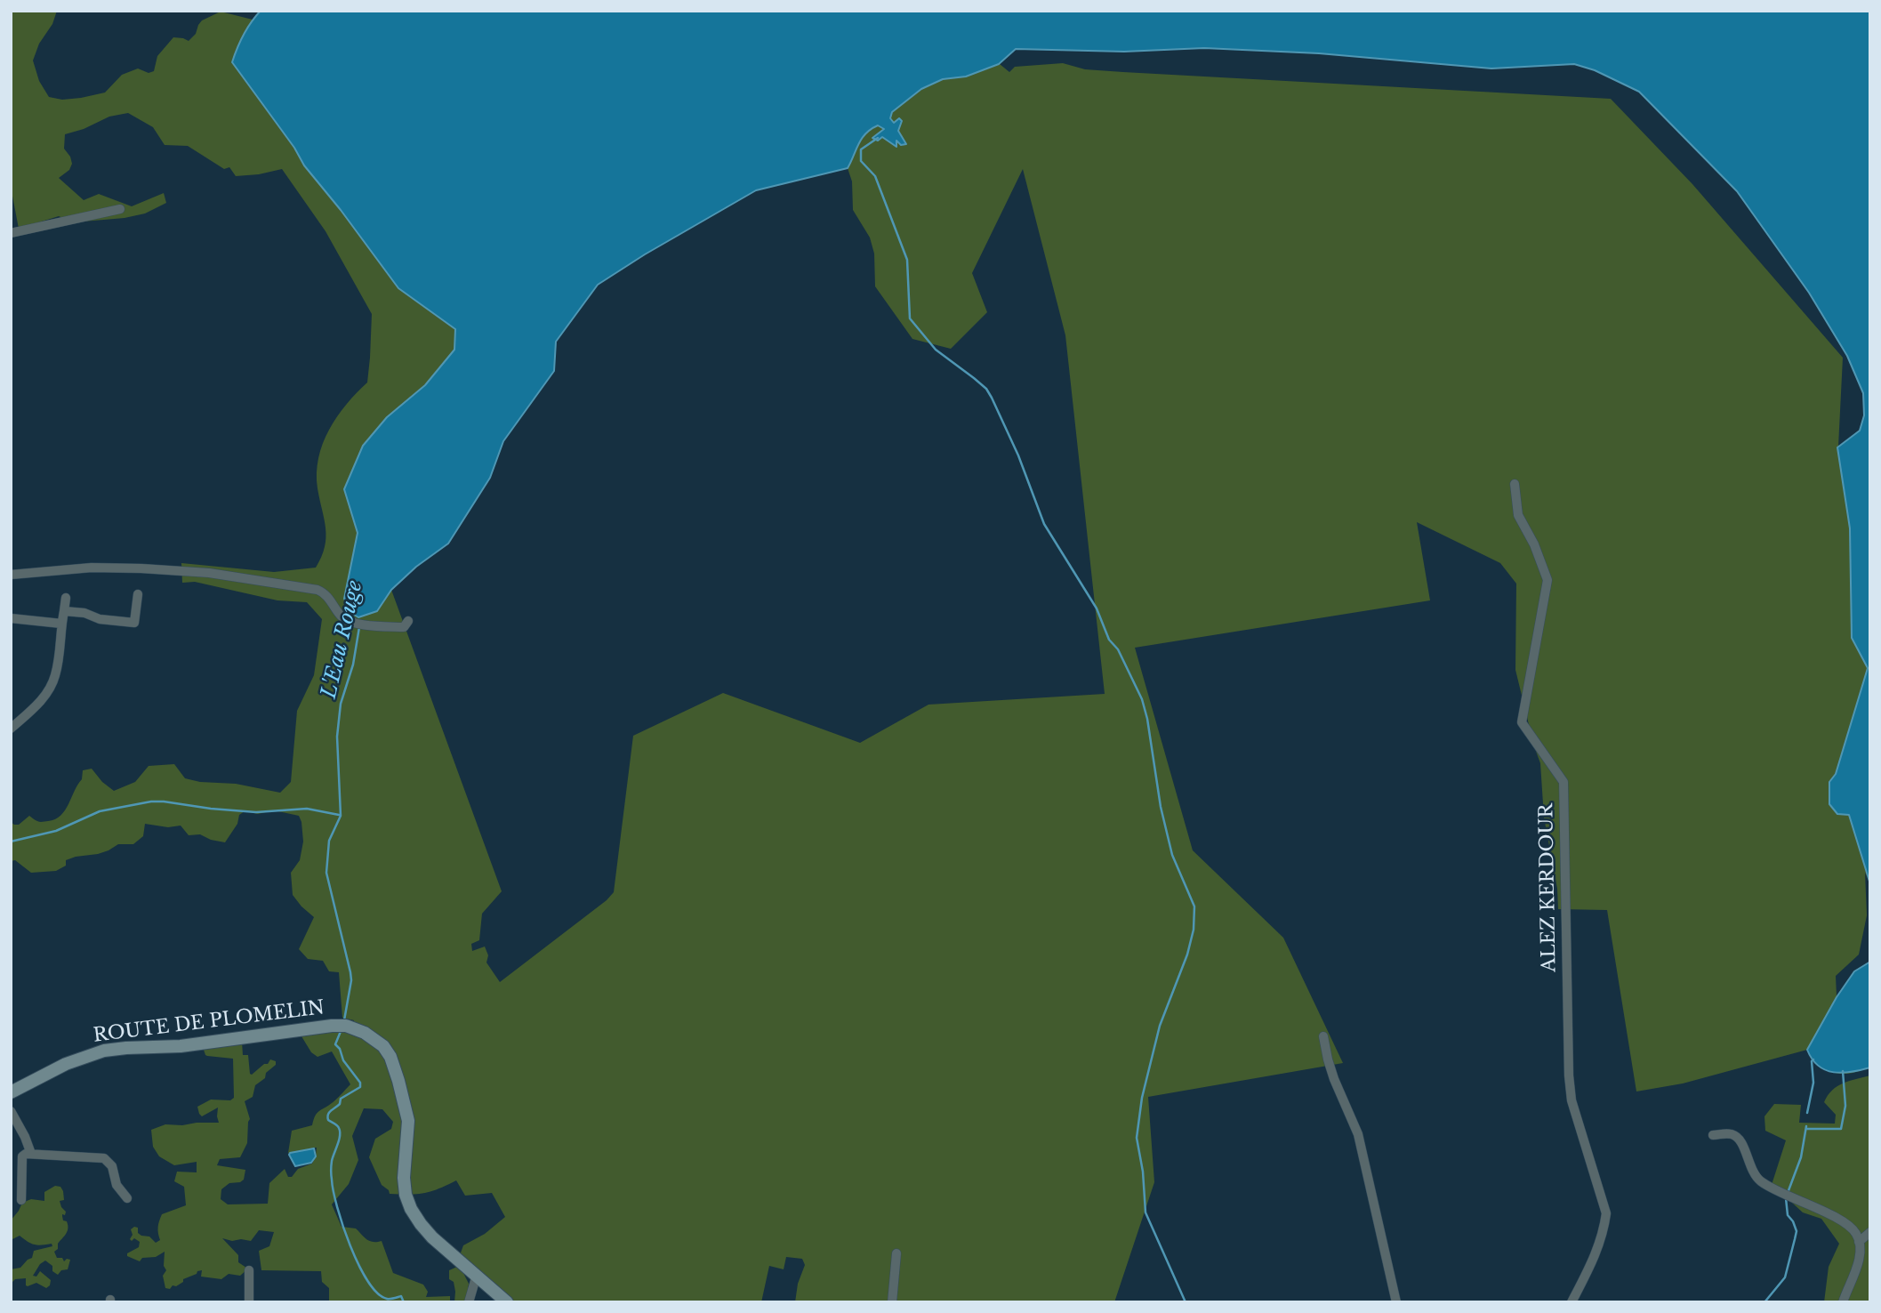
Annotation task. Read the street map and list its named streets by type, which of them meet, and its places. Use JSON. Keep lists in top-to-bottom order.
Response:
{
  "streets": {
    "street": ["ALEZ KERDOUR", "ROUTE DE PLOMELIN"]
  },
  "water": ["L'Eau Rouge"]
}
